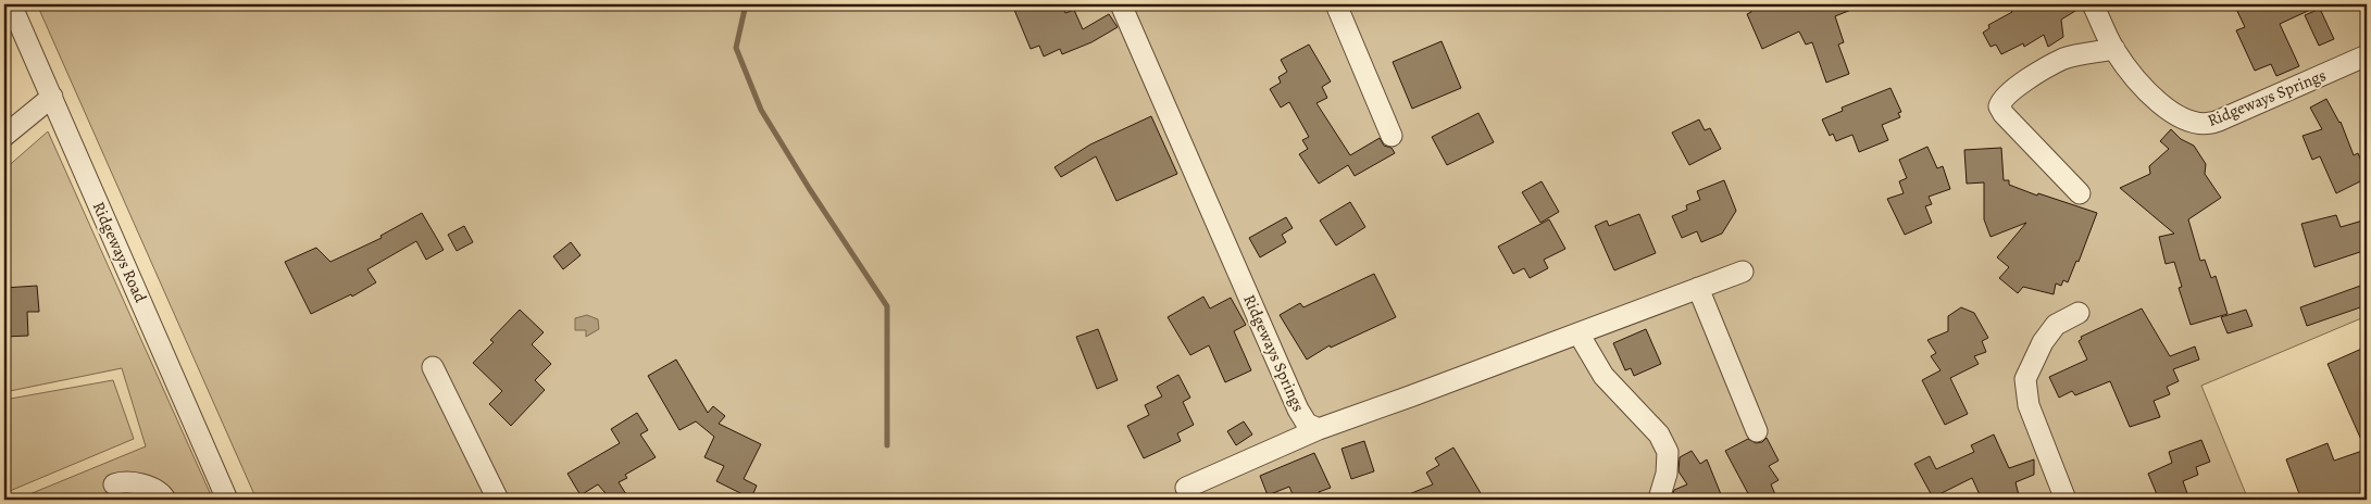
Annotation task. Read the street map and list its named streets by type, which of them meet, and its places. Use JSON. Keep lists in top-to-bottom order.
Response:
{
  "streets": {
    "street": ["Ridgeways Springs", "Ridgeways Road"]
  }
}
